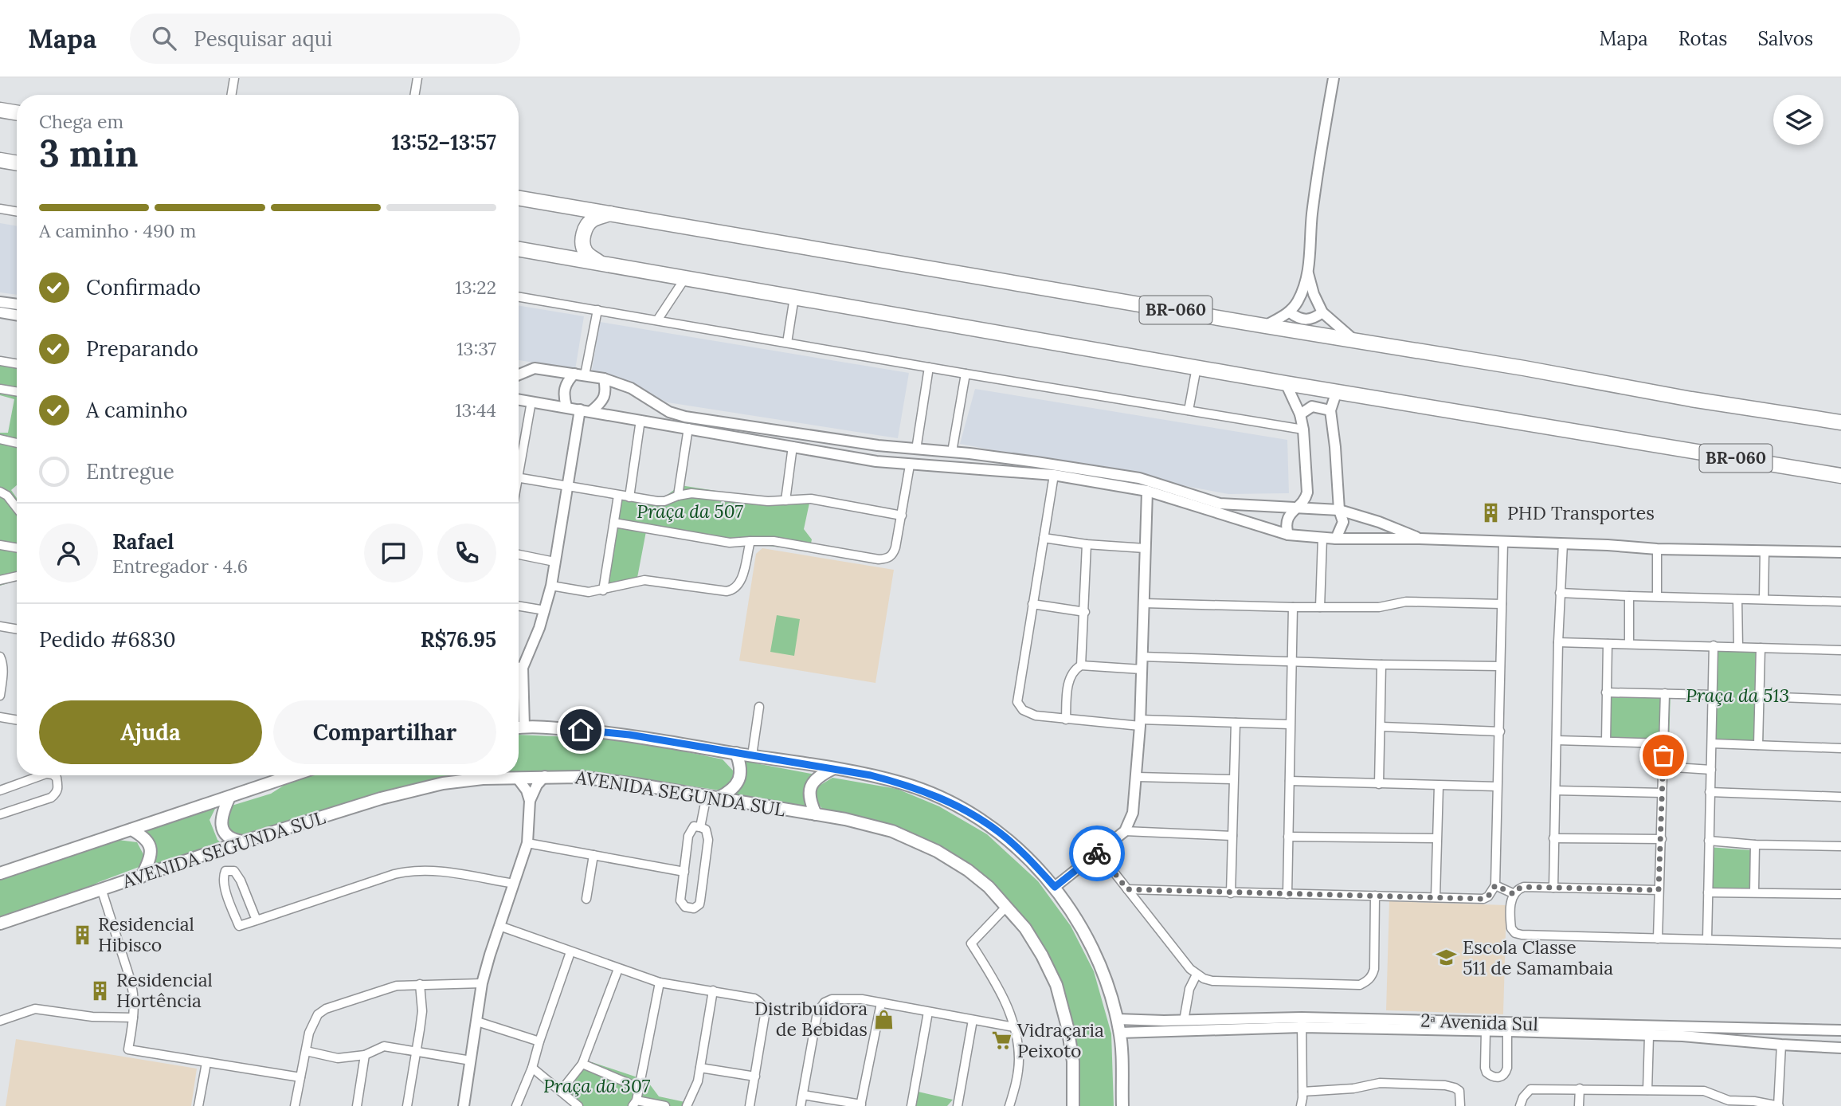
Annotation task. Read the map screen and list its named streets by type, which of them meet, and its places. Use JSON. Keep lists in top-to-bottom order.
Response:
{
  "streets": {
    "highway": ["BR-060"],
    "main road": ["AVENIDA SEGUNDA SUL"],
    "street": ["2ᵃ Avenida Sul"]
  },
  "parks": ["Praça da 507", "Praça da 513", "Praça da 307"],
  "places": {
    "building": ["PHD Transportes", "Residencial Hibisco", "Residencial Hortência"],
    "school or university": ["Escola Classe 511 de Samambaia"],
    "shop": ["Distribuidora de Bebidas"],
    "supermarket": ["Vidraçaria Peixoto"]
  },
  "page": {
    "header": "Mapa",
    "search": "Pesquisar aqui",
    "nav": ["Mapa", "Rotas", "Salvos"],
    "heading": ["3 min", "Chega em", "13:52–13:57"],
    "panel": [
      "Rafael",
      "Entregador · 4.6",
      "Pedido #6830",
      "R$76.95"
    ],
    "bar": "A caminho · 490 m",
    "list": [
      ["Confirmado", "13:22"],
      ["Preparando", "13:37"],
      ["A caminho", "13:44"],
      "Entregue"
    ],
    "buttons": ["Ajuda", "Compartilhar"]
  }
}
